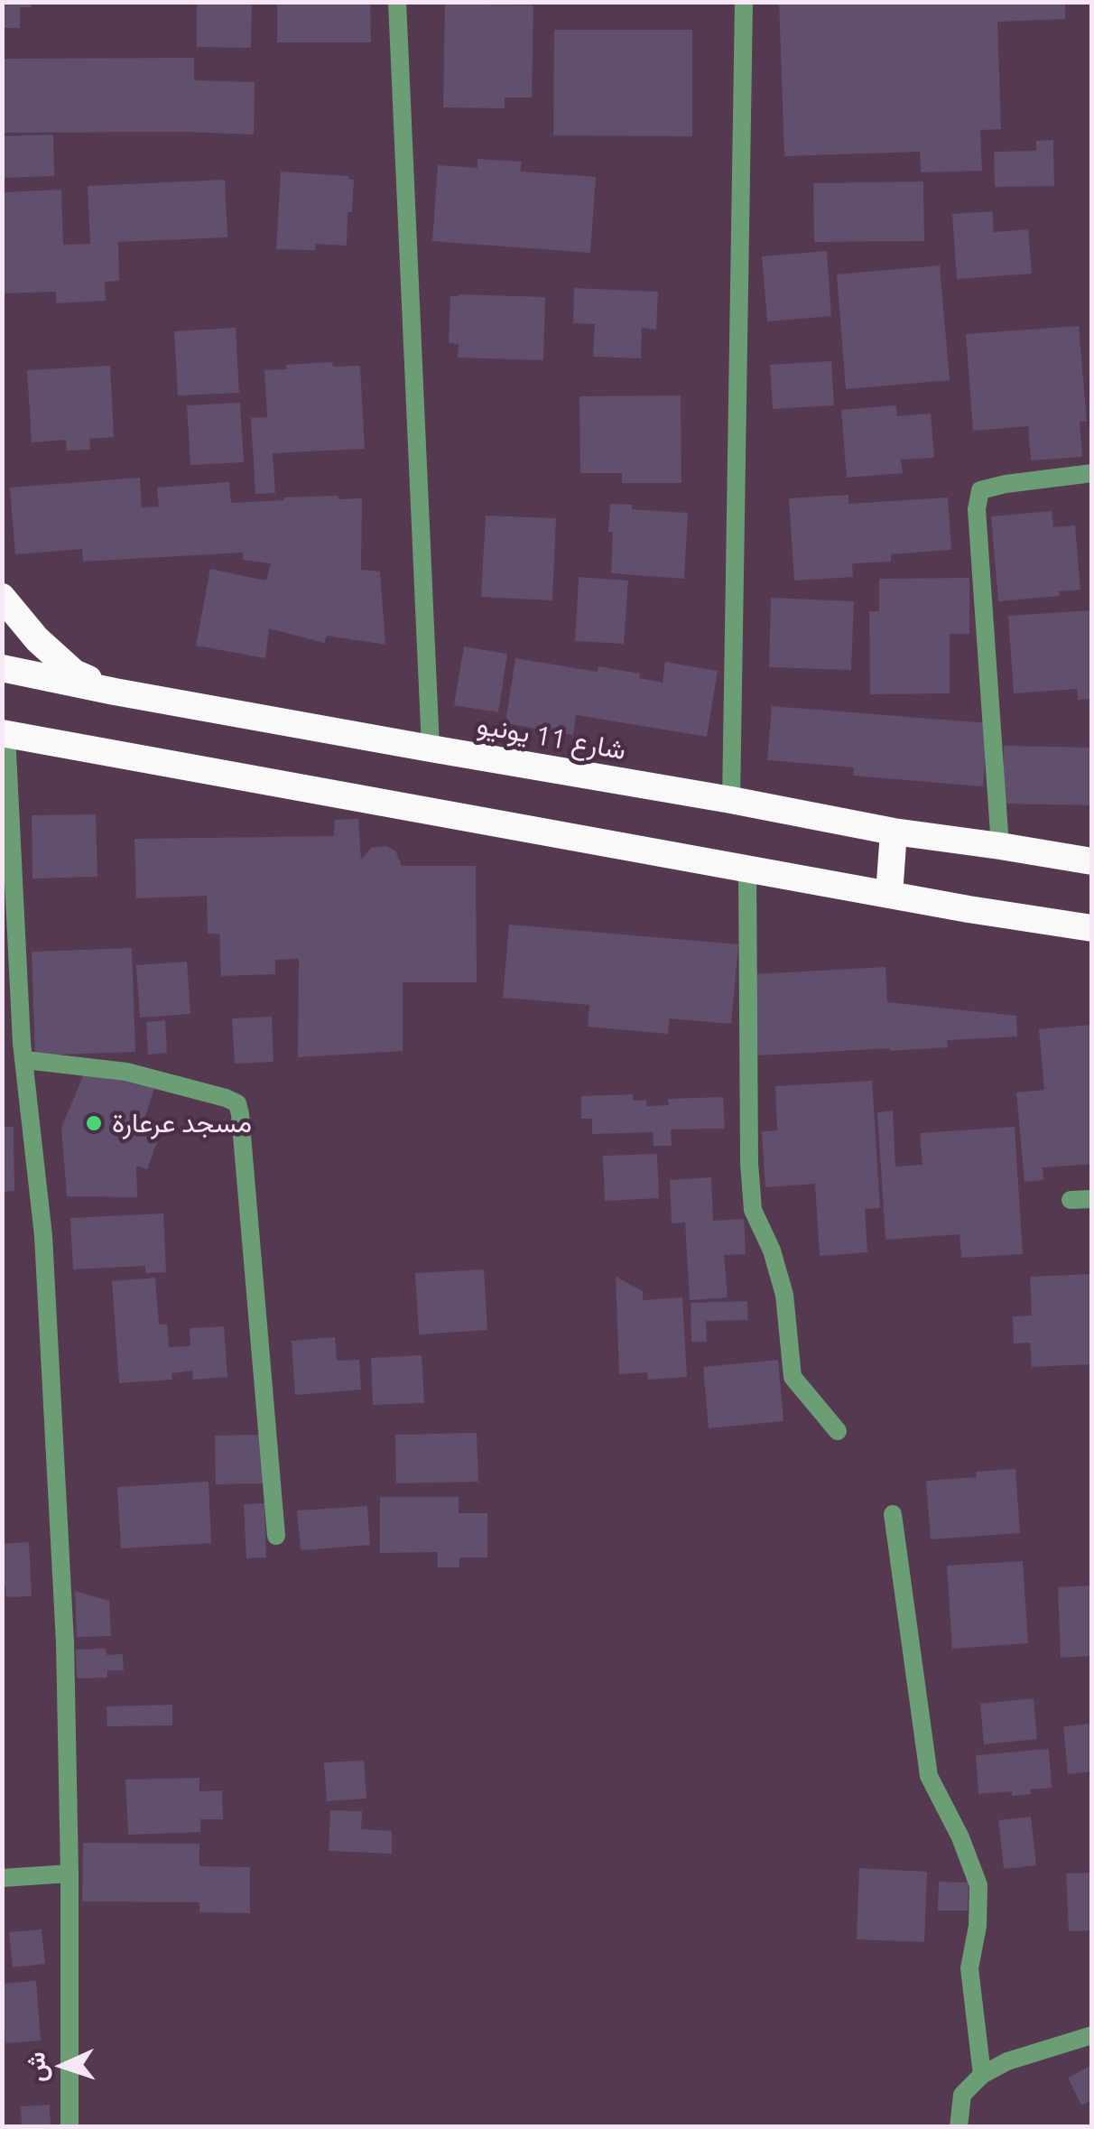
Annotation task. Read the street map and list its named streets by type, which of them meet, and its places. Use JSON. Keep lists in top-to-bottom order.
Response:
{
  "streets": {
    "highway": ["شارع 11 يونيو"]
  },
  "places": ["مسجد عرعارة"],
  "north": "left"
}
